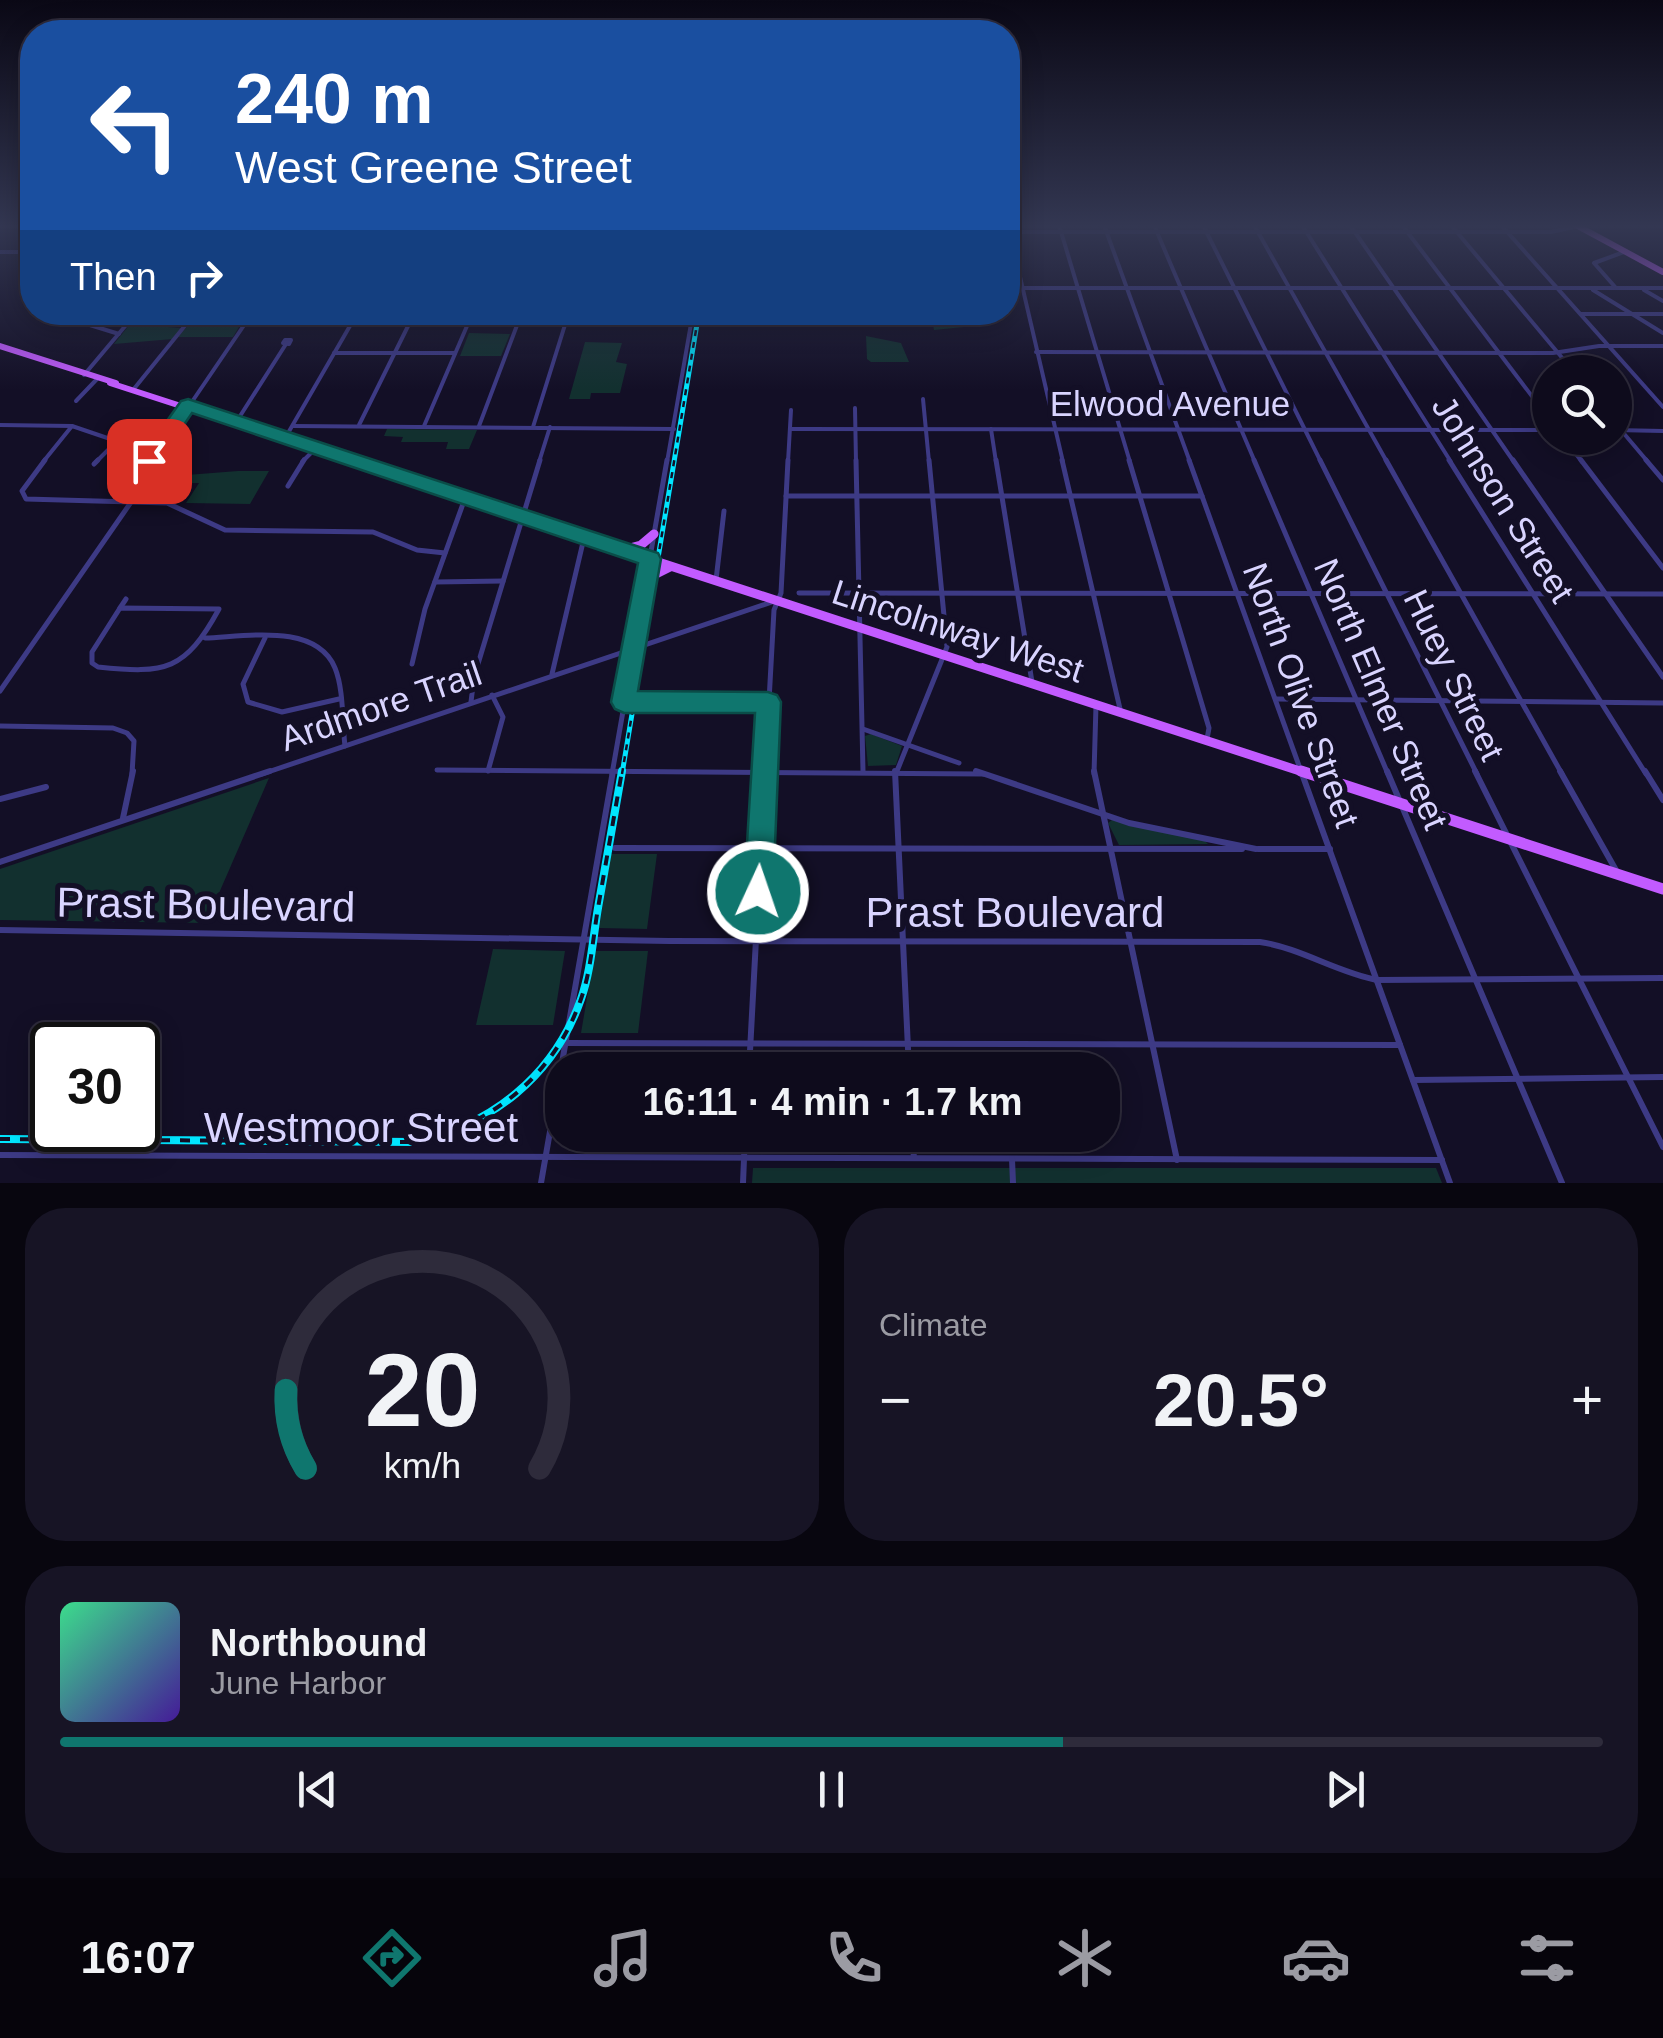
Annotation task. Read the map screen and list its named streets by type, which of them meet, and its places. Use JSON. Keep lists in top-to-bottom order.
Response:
{
  "streets": {
    "main road": ["Lincolnway West"],
    "street": [
      "Elwood Avenue",
      "Johnson Street",
      "Huey Street",
      "North Elmer Street",
      "North Olive Street",
      "Ardmore Trail",
      "Prast Boulevard",
      "Westmoor Street"
    ]
  },
  "crossings": [
    ["Elwood Avenue", "Johnson Street"],
    ["Elwood Avenue", "Huey Street"],
    ["Elwood Avenue", "North Elmer Street"],
    ["Elwood Avenue", "North Olive Street"],
    ["Lincolnway West", "Huey Street"],
    ["Lincolnway West", "North Elmer Street"],
    ["Lincolnway West", "North Olive Street"],
    ["Lincolnway West", "Ardmore Trail"],
    ["Huey Street", "Prast Boulevard"],
    ["North Elmer Street", "Prast Boulevard"],
    ["North Olive Street", "Prast Boulevard"],
    ["North Olive Street", "Westmoor Street"]
  ],
  "page": {
    "turn": ["240 m", "West Greene Street"],
    "then": "Then",
    "limit": "30",
    "trip": "16:11 · 4 min · 1.7 km",
    "tile": "Climate",
    "heat": ["−", "20.5°", "+"],
    "song": ["Northbound", "June Harbor"],
    "tabs": "16:07",
    "gauge": ["20", "km/h"]
  }
}
